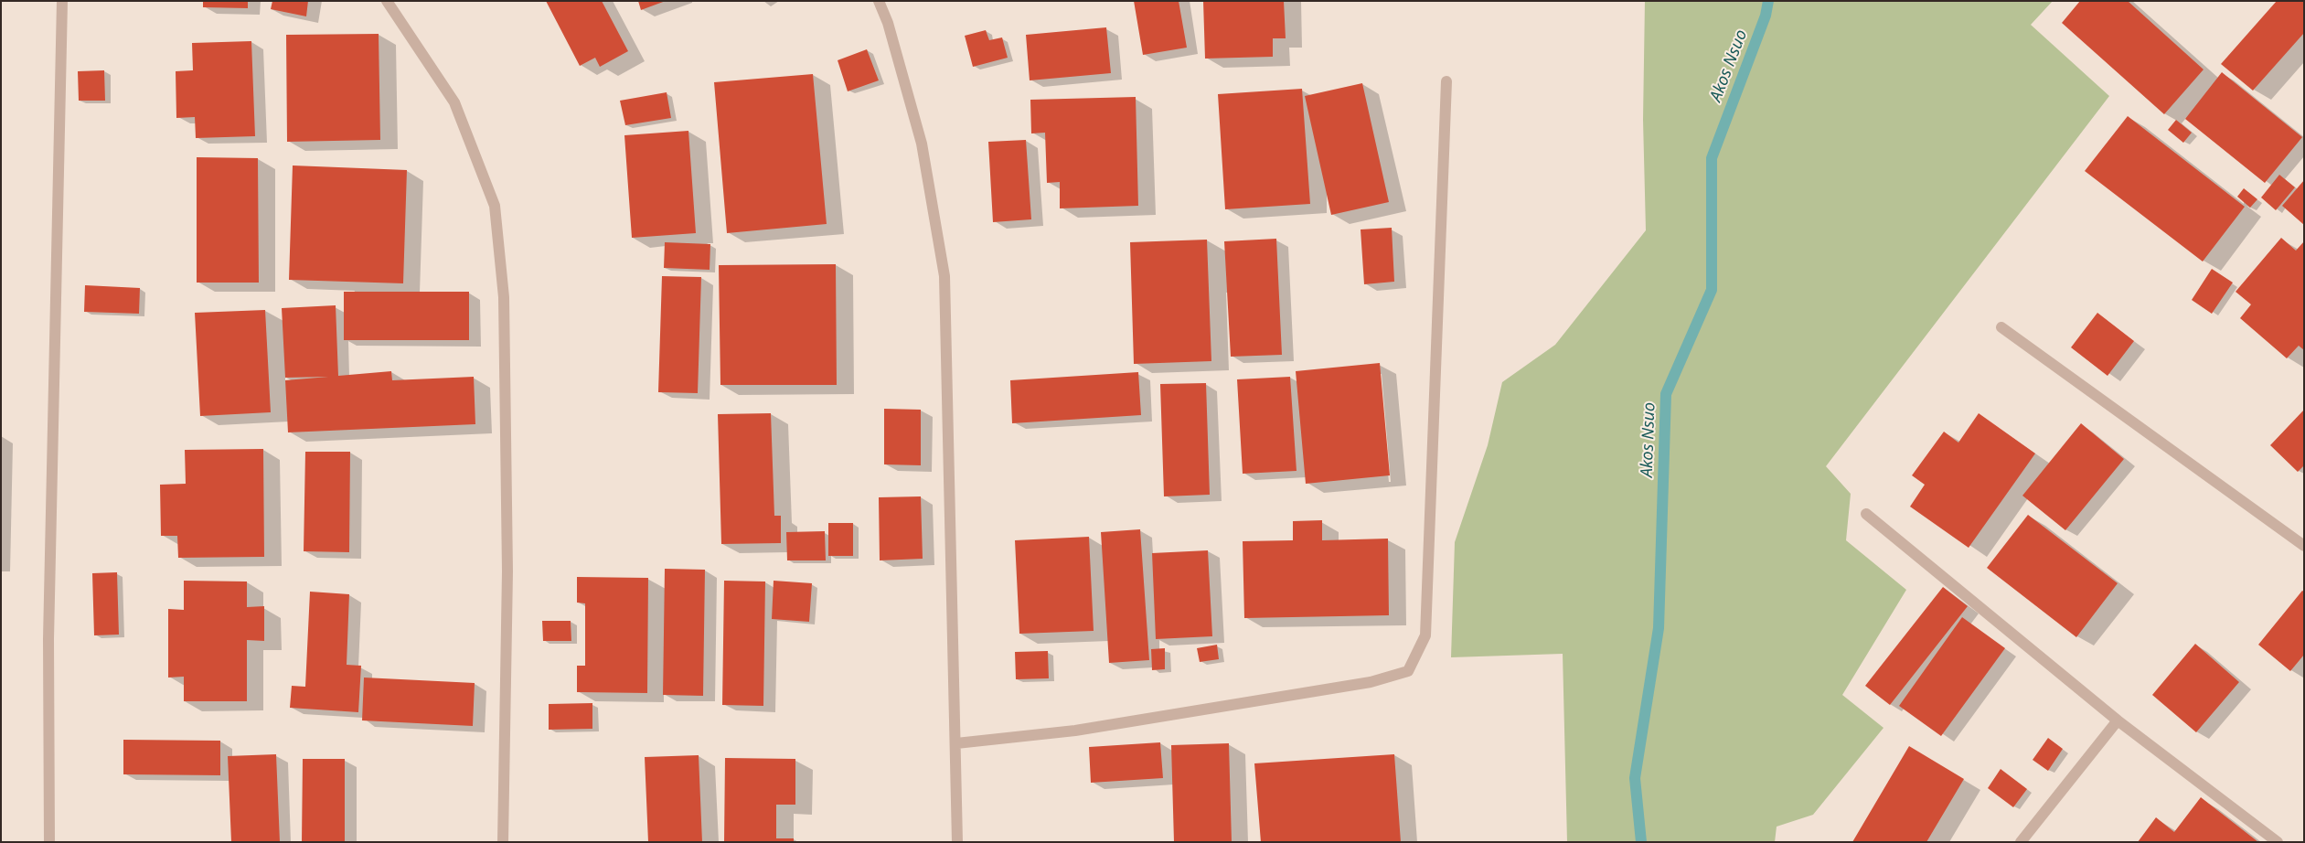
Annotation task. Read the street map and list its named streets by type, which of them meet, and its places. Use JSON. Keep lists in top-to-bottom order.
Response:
{
  "water": ["Akos Nsuo"]
}
